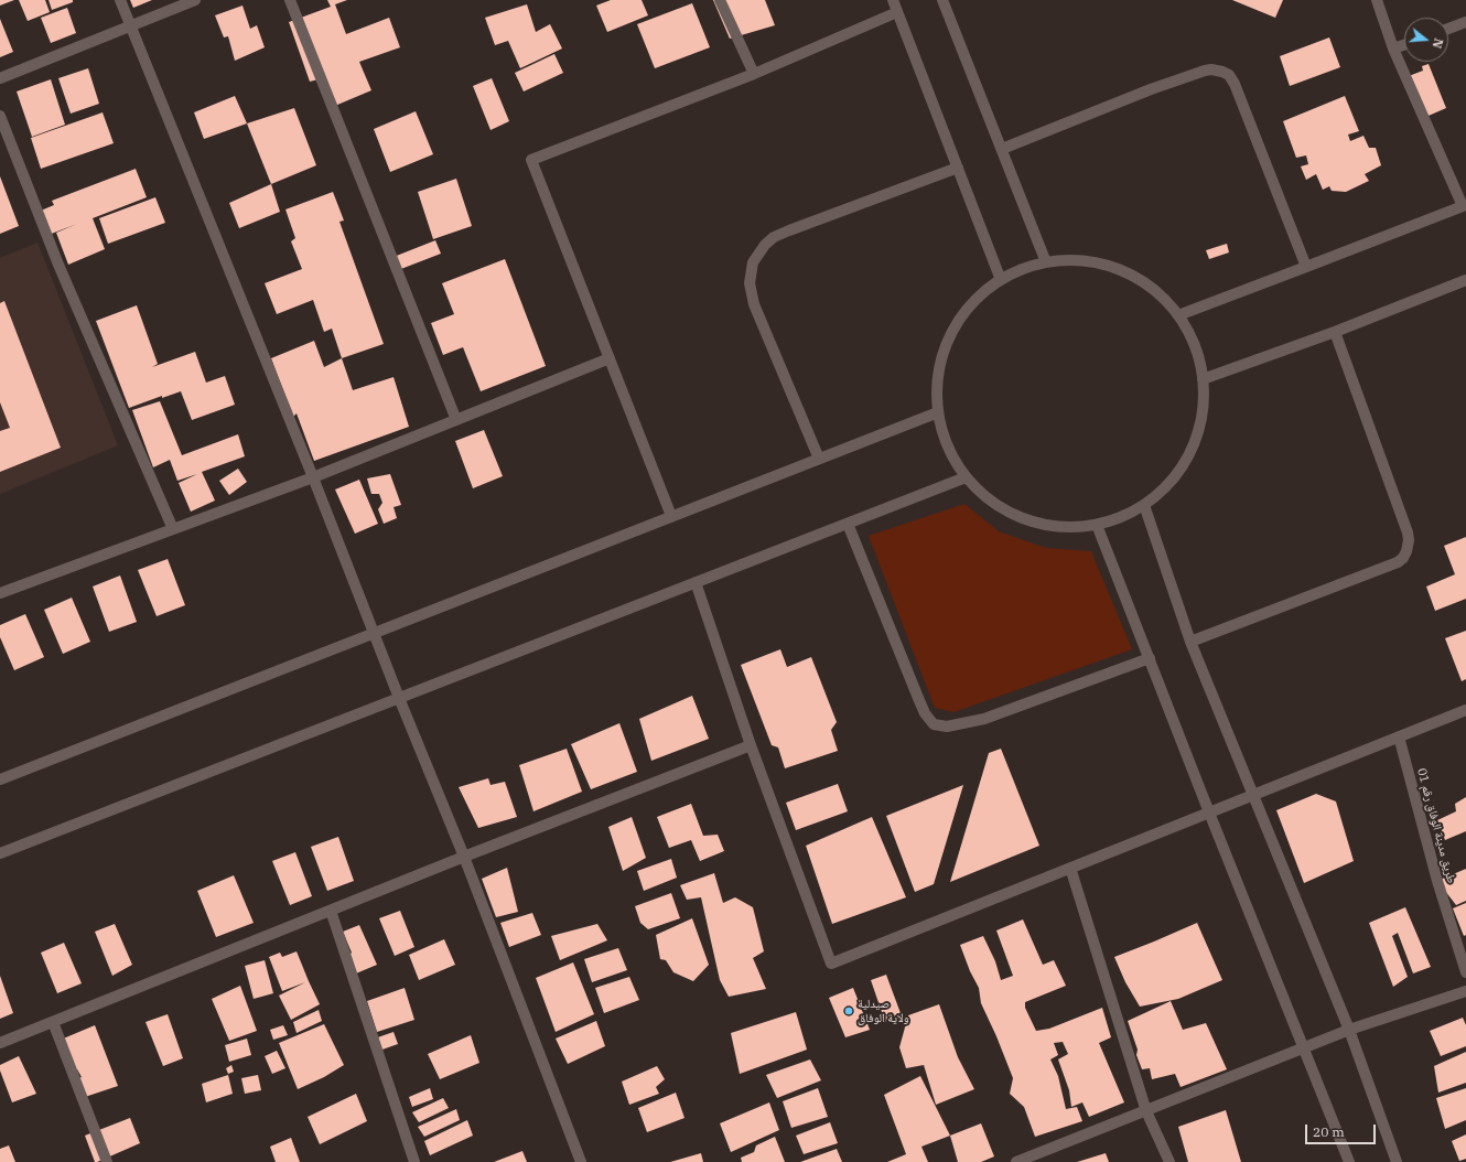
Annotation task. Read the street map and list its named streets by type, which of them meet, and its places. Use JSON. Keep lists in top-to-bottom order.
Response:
{
  "streets": {
    "street": ["طريق مدينة الوفاق رقم 01"]
  },
  "places": ["صيدلية ولاية الوفاق"],
  "scale_bar": "20 m",
  "north": "right"
}
